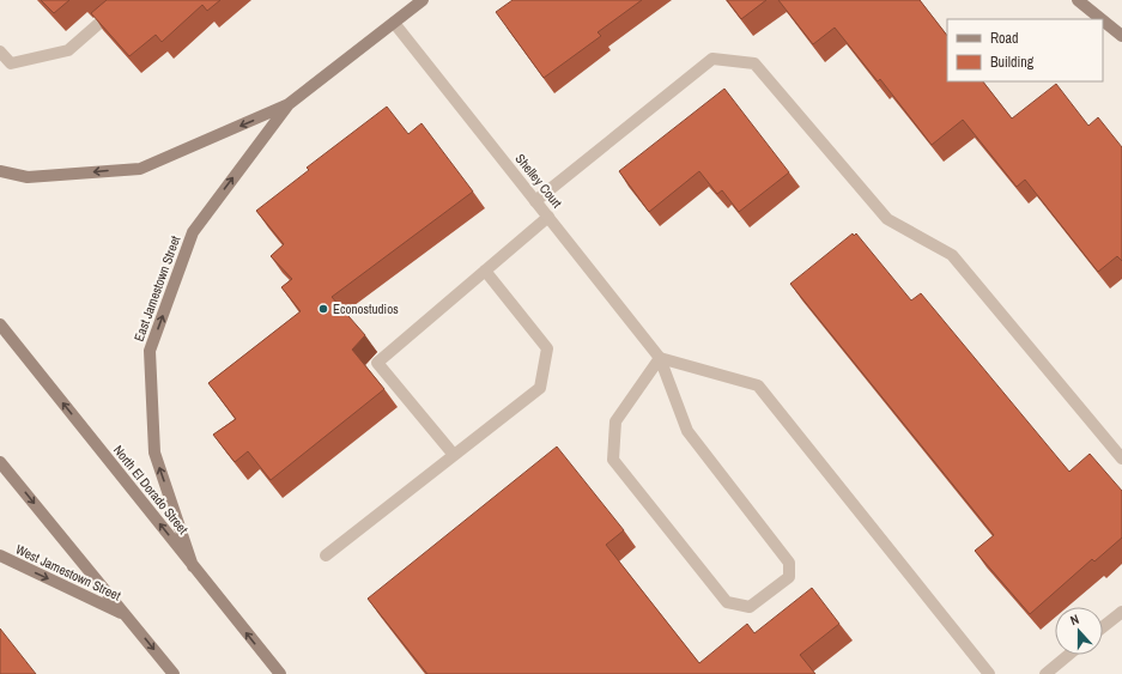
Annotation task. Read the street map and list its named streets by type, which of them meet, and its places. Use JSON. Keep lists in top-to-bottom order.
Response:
{
  "streets": {
    "street": [
      "Shelley Court",
      "East Jamestown Street",
      "North El Dorado Street",
      "West Jamestown Street"
    ]
  },
  "crossings": [
    ["Shelley Court", "East Jamestown Street"],
    ["East Jamestown Street", "North El Dorado Street"]
  ],
  "places": ["Econostudios"],
  "legend": ["Road", "Building"],
  "north": "top"
}
